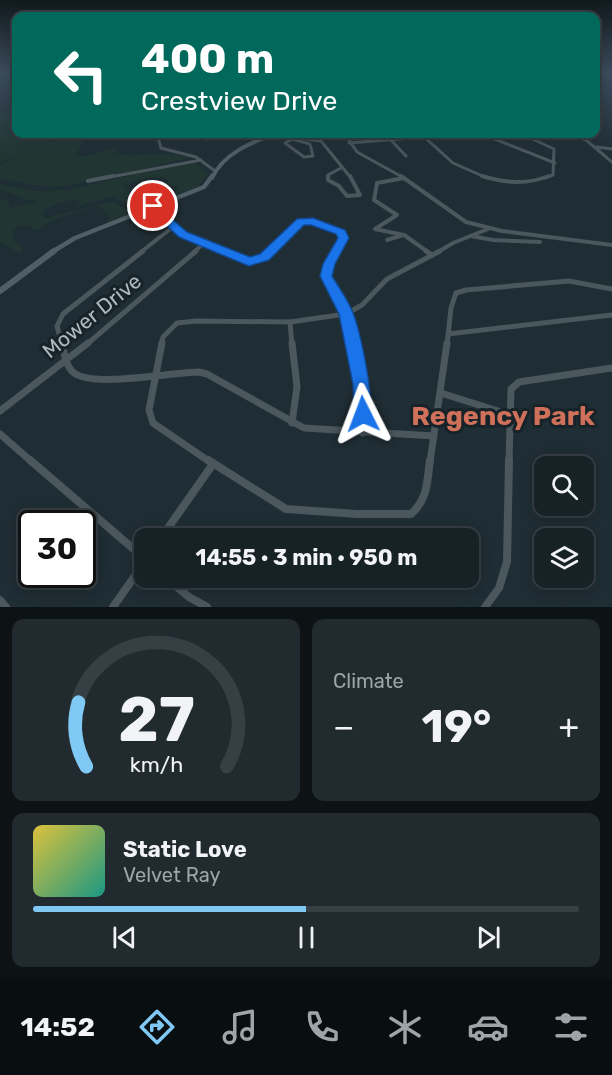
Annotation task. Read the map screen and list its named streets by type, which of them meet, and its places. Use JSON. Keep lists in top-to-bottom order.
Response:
{
  "streets": {
    "street": ["Mower Drive"]
  },
  "districts": ["Regency Park"],
  "page": {
    "turn": ["400 m", "Crestview Drive"],
    "limit": "30",
    "trip": "14:55 · 3 min · 950 m",
    "tile": "Climate",
    "heat": ["−", "19°", "+"],
    "song": ["Static Love", "Velvet Ray"],
    "tabs": "14:52",
    "gauge": ["27", "km/h"]
  }
}
